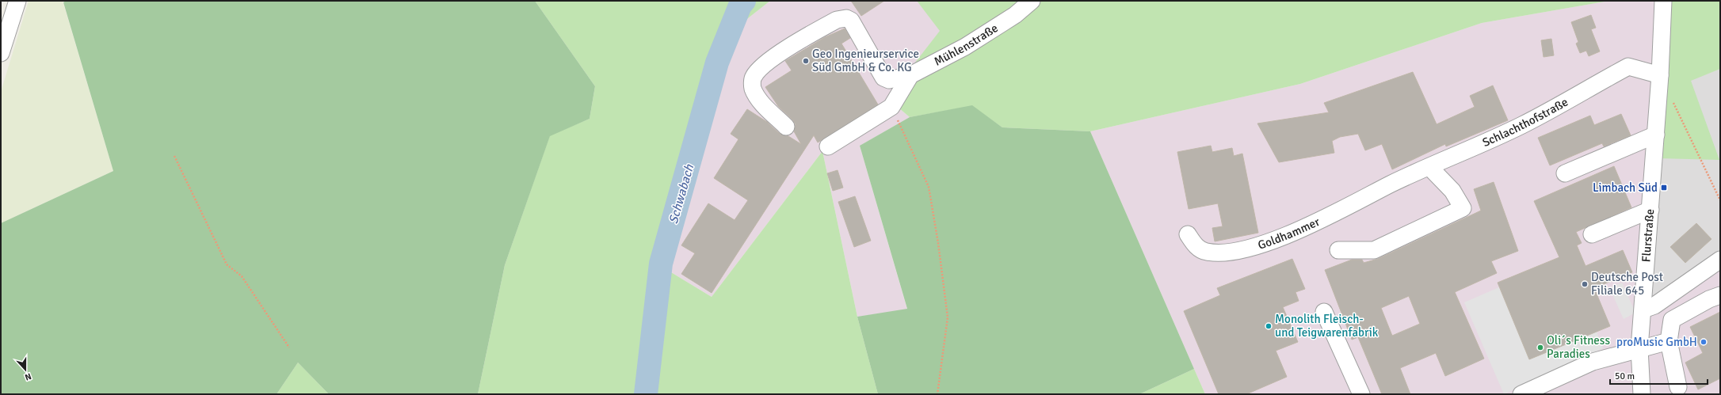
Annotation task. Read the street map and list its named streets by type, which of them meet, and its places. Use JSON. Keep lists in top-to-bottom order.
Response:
{
  "streets": {
    "street": [
      "Mühlenstraße",
      "Schlachthofstraße",
      "Goldhammer",
      "Flurstraße"
    ]
  },
  "crossings": [
    ["Schlachthofstraße", "Goldhammer"],
    ["Schlachthofstraße", "Flurstraße"]
  ],
  "water": ["Schwabach"],
  "places": {
    "other": [
      "Geo Ingenieurservice Süd GmbH & Co. KG",
      "Deutsche Post Filiale 645",
      "Monolith Fleisch- und Teigwarenfabrik",
      "proMusic GmbH",
      "Oli´s Fitness Paradies"
    ],
    "transit": ["Limbach Süd"]
  },
  "scale_bar": "50 m",
  "north": "bottom"
}
